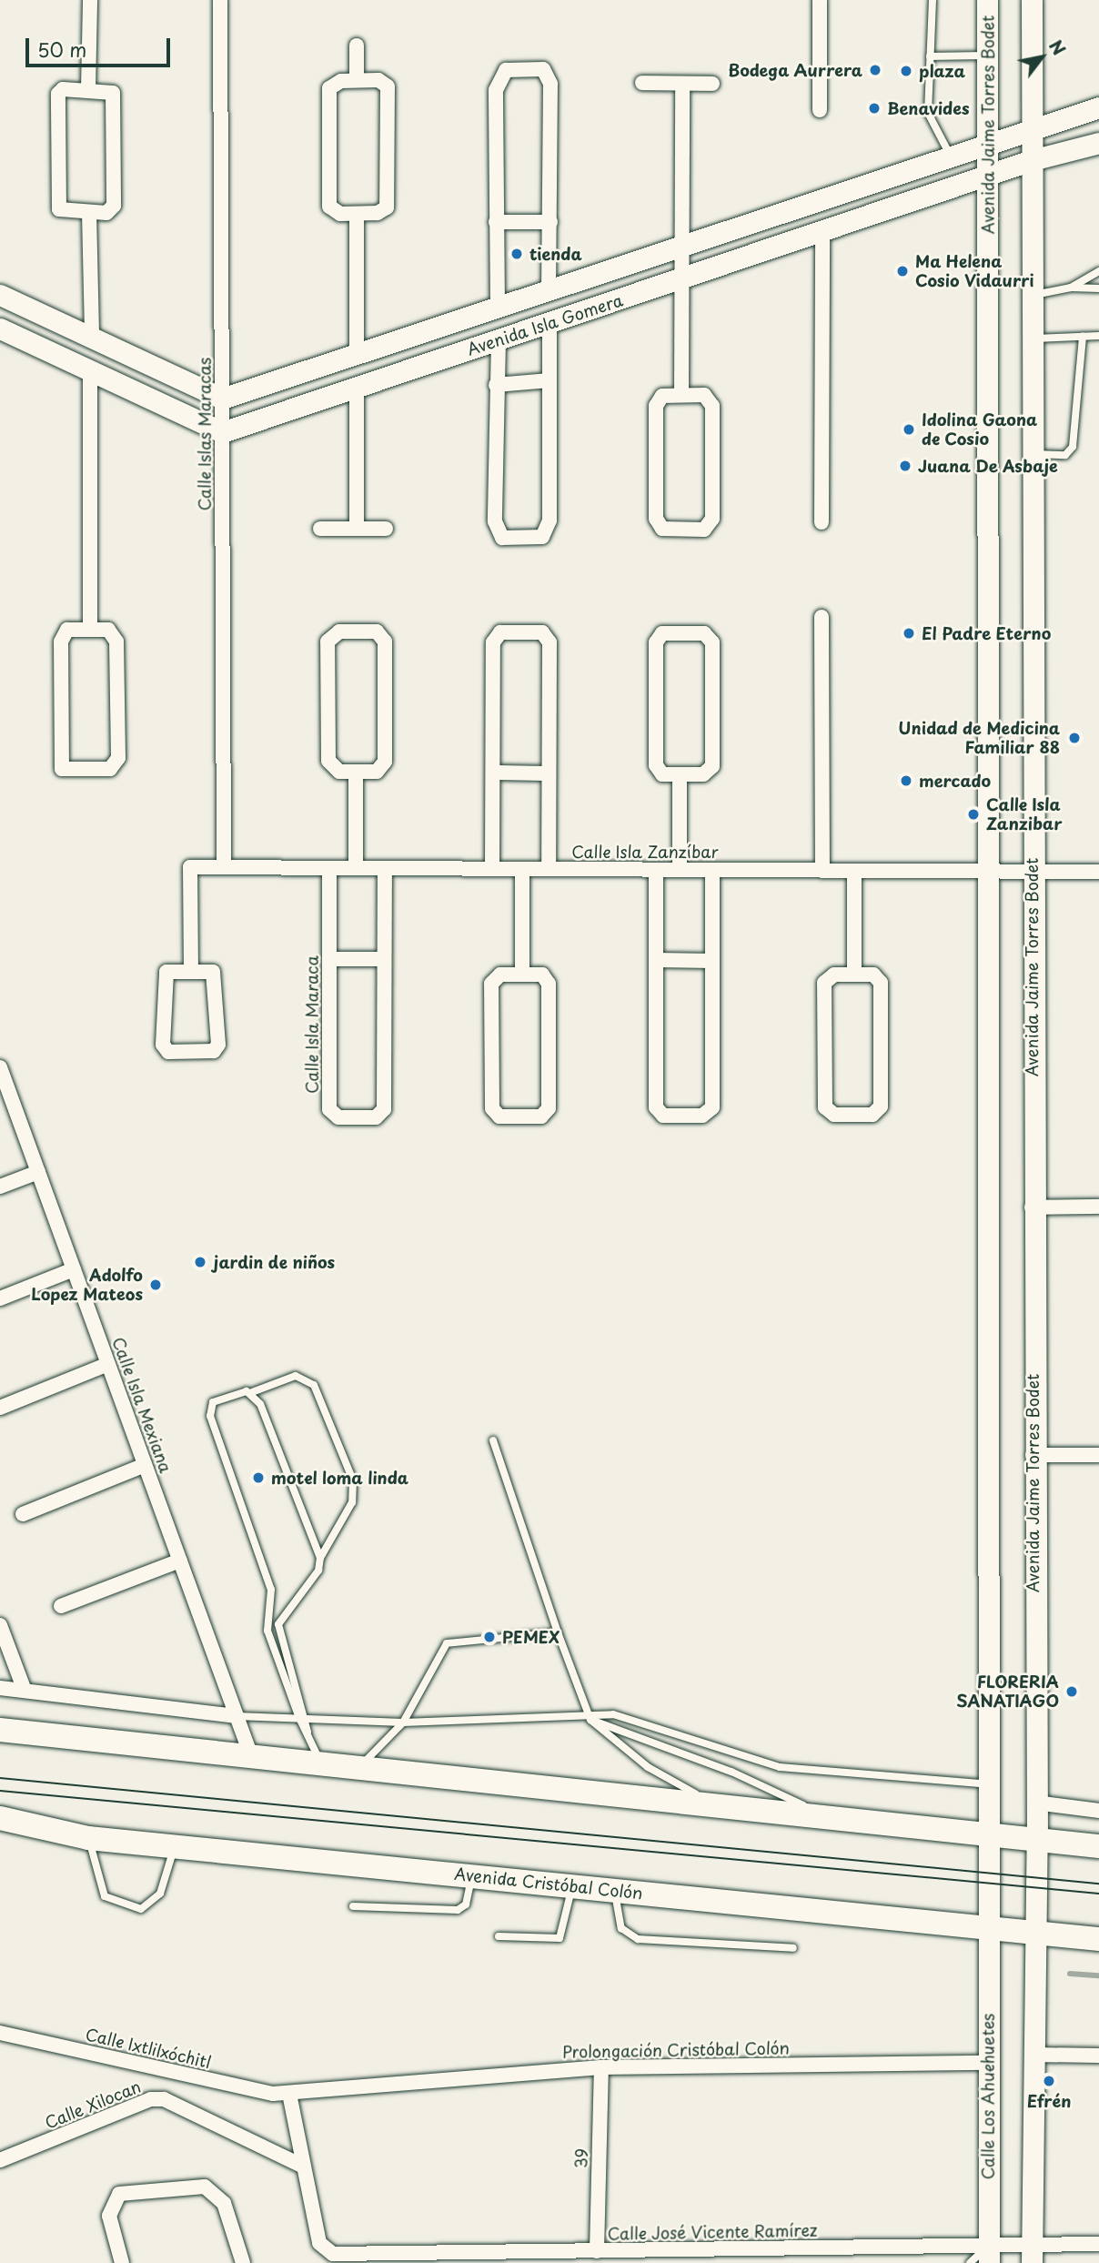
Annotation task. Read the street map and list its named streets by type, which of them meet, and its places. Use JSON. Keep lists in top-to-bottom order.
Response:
{
  "streets": {
    "main road": ["Avenida Cristóbal Colón"],
    "street": [
      "Avenida Jaime Torres Bodet",
      "Avenida Isla Gomera",
      "Calle Islas Maracas",
      "Calle Isla Zanzíbar",
      "Calle Isla Maraca",
      "Calle Isla Mexiana",
      "Calle Ixtlilxóchitl",
      "Prolongación Cristóbal Colón",
      "Calle Los Ahuehuetes",
      "Calle Xilocan",
      "39",
      "Calle José Vicente Ramírez"
    ]
  },
  "crossings": [
    ["Avenida Jaime Torres Bodet", "Avenida Isla Gomera"],
    ["Avenida Jaime Torres Bodet", "Calle Isla Zanzíbar"],
    ["Avenida Jaime Torres Bodet", "Avenida Cristóbal Colón"],
    ["Avenida Jaime Torres Bodet", "Calle Los Ahuehuetes"],
    ["Avenida Isla Gomera", "Calle Islas Maracas"],
    ["Calle Islas Maracas", "Calle Isla Zanzíbar"],
    ["Calle Isla Zanzíbar", "Calle Isla Maraca"],
    ["Avenida Cristóbal Colón", "Calle Los Ahuehuetes"],
    ["Calle Ixtlilxóchitl", "Prolongación Cristóbal Colón"],
    ["Prolongación Cristóbal Colón", "Calle Los Ahuehuetes"],
    ["Prolongación Cristóbal Colón", "39"],
    ["Calle Los Ahuehuetes", "Calle José Vicente Ramírez"],
    ["Calle Xilocan", "Calle José Vicente Ramírez"],
    ["39", "Calle José Vicente Ramírez"]
  ],
  "places": [
    "Bodega Aurrera",
    "plaza",
    "Benavides",
    "tienda",
    "Ma Helena Cosio Vidaurri",
    "Idolina Gaona de Cosio",
    "Juana De Asbaje",
    "El Padre Eterno",
    "Unidad de Medicina Familiar 88",
    "mercado",
    "Calle Isla Zanzibar",
    "jardin de niños",
    "Adolfo Lopez Mateos",
    "motel loma linda",
    "PEMEX",
    "FLORERIA SANATIAGO",
    "Efrén"
  ],
  "scale_bar": "50 m",
  "north": "top right"
}
